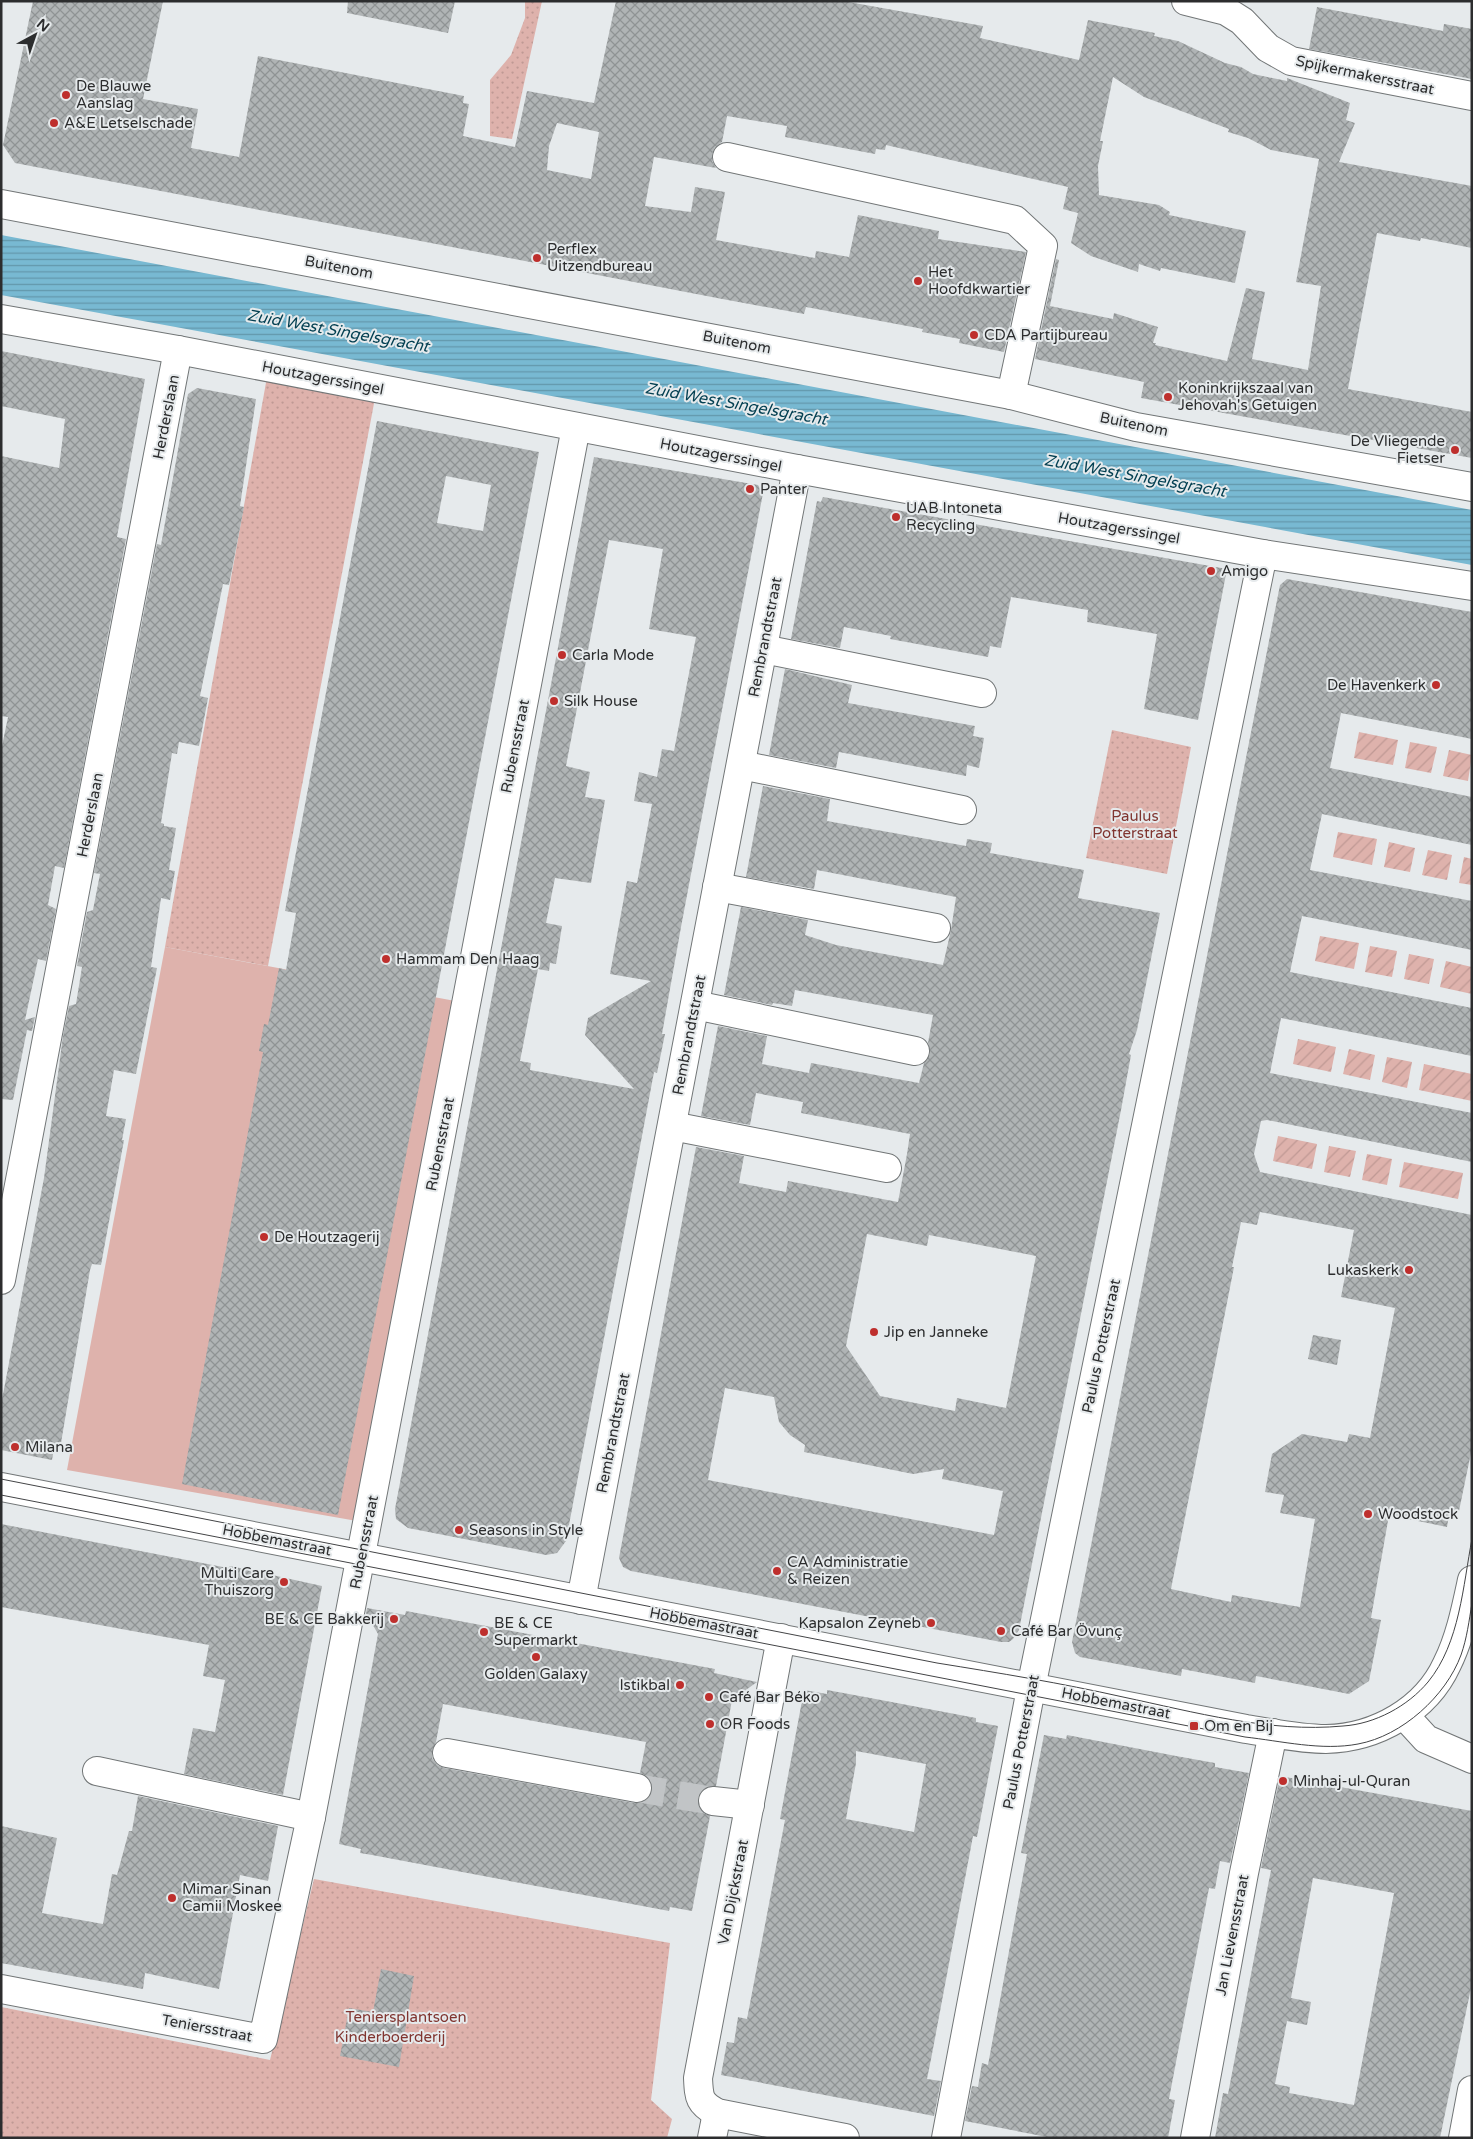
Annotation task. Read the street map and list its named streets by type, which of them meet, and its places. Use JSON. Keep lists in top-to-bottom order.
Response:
{
  "streets": {
    "street": [
      "Spijkermakersstraat",
      "Buitenom",
      "Houtzagerssingel",
      "Herderslaan",
      "Rembrandtstraat",
      "Rubensstraat",
      "Paulus Potterstraat",
      "Hobbemastraat",
      "Van Dijckstraat",
      "Jan Lievensstraat",
      "Teniersstraat"
    ]
  },
  "crossings": [
    ["Houtzagerssingel", "Herderslaan"],
    ["Houtzagerssingel", "Rembrandtstraat"],
    ["Houtzagerssingel", "Rubensstraat"],
    ["Houtzagerssingel", "Paulus Potterstraat"],
    ["Rembrandtstraat", "Hobbemastraat"],
    ["Rubensstraat", "Hobbemastraat"],
    ["Rubensstraat", "Teniersstraat"],
    ["Paulus Potterstraat", "Hobbemastraat"],
    ["Hobbemastraat", "Van Dijckstraat"],
    ["Hobbemastraat", "Jan Lievensstraat"]
  ],
  "water": ["Zuid West Singelsgracht"],
  "parks": ["Paulus Potterstraat", "Teniersplantsoen", "Kinderboerderij"],
  "places": {
    "other": [
      "De Blauwe Aanslag",
      "A&E Letselschade",
      "Perflex Uitzendbureau",
      "Het Hoofdkwartier",
      "CDA Partijbureau",
      "Koninkrijkszaal van Jehovah's Getuigen",
      "De Vliegende Fietser",
      "Panter",
      "UAB Intoneta Recycling",
      "Amigo",
      "Carla Mode",
      "De Havenkerk",
      "Silk House",
      "Hammam Den Haag",
      "De Houtzagerij",
      "Lukaskerk",
      "Jip en Janneke",
      "Milana",
      "Woodstock",
      "Seasons in Style",
      "CA Administratie & Reizen",
      "Multi Care Thuiszorg",
      "BE & CE Bakkerij",
      "Kapsalon Zeyneb",
      "Café Bar Övunç",
      "BE & CE Supermarkt",
      "Golden Galaxy",
      "Istikbal",
      "Café Bar Béko",
      "OR Foods",
      "Minhaj-ul-Quran",
      "Mimar Sinan Camii Moskee"
    ],
    "transit": ["Om en Bij"]
  },
  "north": "top right"
}
